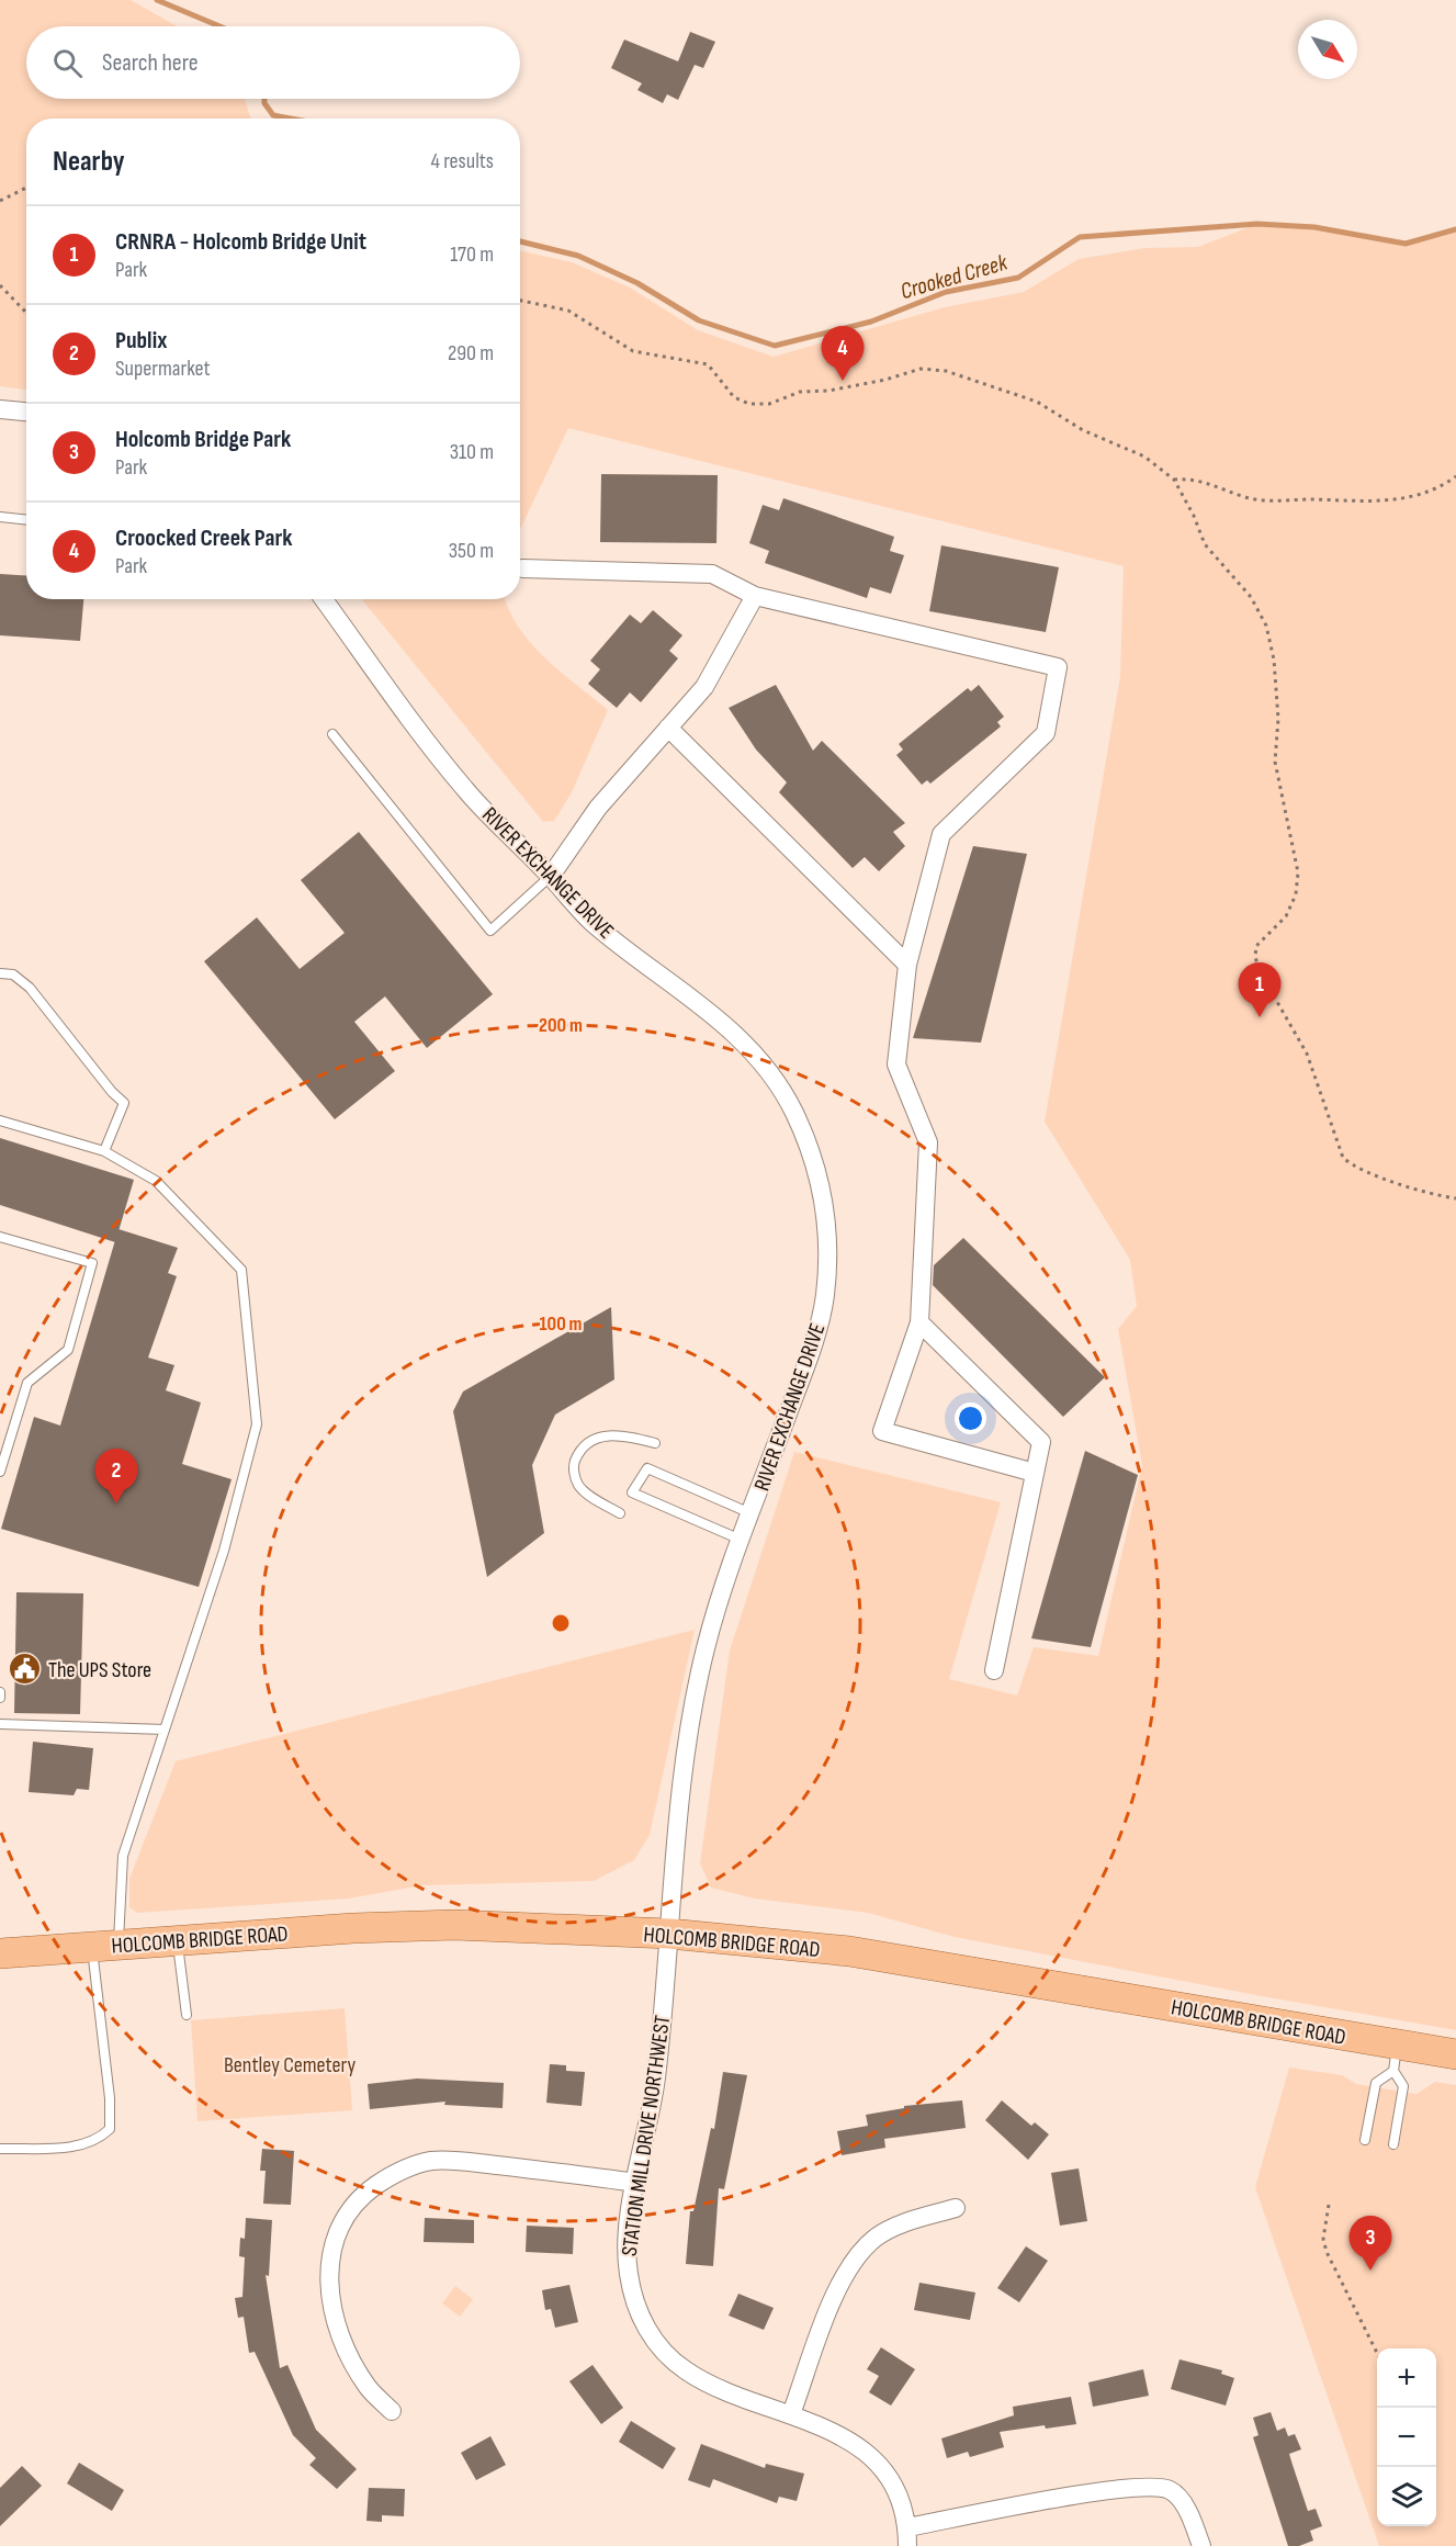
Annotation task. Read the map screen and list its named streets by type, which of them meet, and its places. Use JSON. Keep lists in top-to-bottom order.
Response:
{
  "streets": {
    "main road": ["HOLCOMB BRIDGE ROAD"],
    "street": ["RIVER EXCHANGE DRIVE", "STATION MILL DRIVE NORTHWEST"]
  },
  "crossings": [
    ["RIVER EXCHANGE DRIVE", "HOLCOMB BRIDGE ROAD"],
    ["RIVER EXCHANGE DRIVE", "STATION MILL DRIVE NORTHWEST"],
    ["HOLCOMB BRIDGE ROAD", "STATION MILL DRIVE NORTHWEST"]
  ],
  "water": ["Crooked Creek"],
  "parks": ["Bentley Cemetery"],
  "places": {
    "public building": ["The UPS Store"]
  },
  "north": "bottom right",
  "page": {
    "search": "Search here",
    "heading": ["Nearby", "4 results"],
    "list": [
      {
        "mark": "1",
        "name": "CRNRA - Holcomb Bridge Unit",
        "note": "Park",
        "value": "170 m"
      },
      {
        "mark": "2",
        "name": "Publix",
        "note": "Supermarket",
        "value": "290 m"
      },
      {
        "mark": "3",
        "name": "Holcomb Bridge Park",
        "note": "Park",
        "value": "310 m"
      },
      {
        "mark": "4",
        "name": "Croocked Creek Park",
        "note": "Park",
        "value": "350 m"
      }
    ],
    "pins": [
      "4",
      "1",
      "2",
      "3"
    ],
    "map_buttons": ["+", "−"]
  },
  "rings": ["200 m", "100 m"]
}
